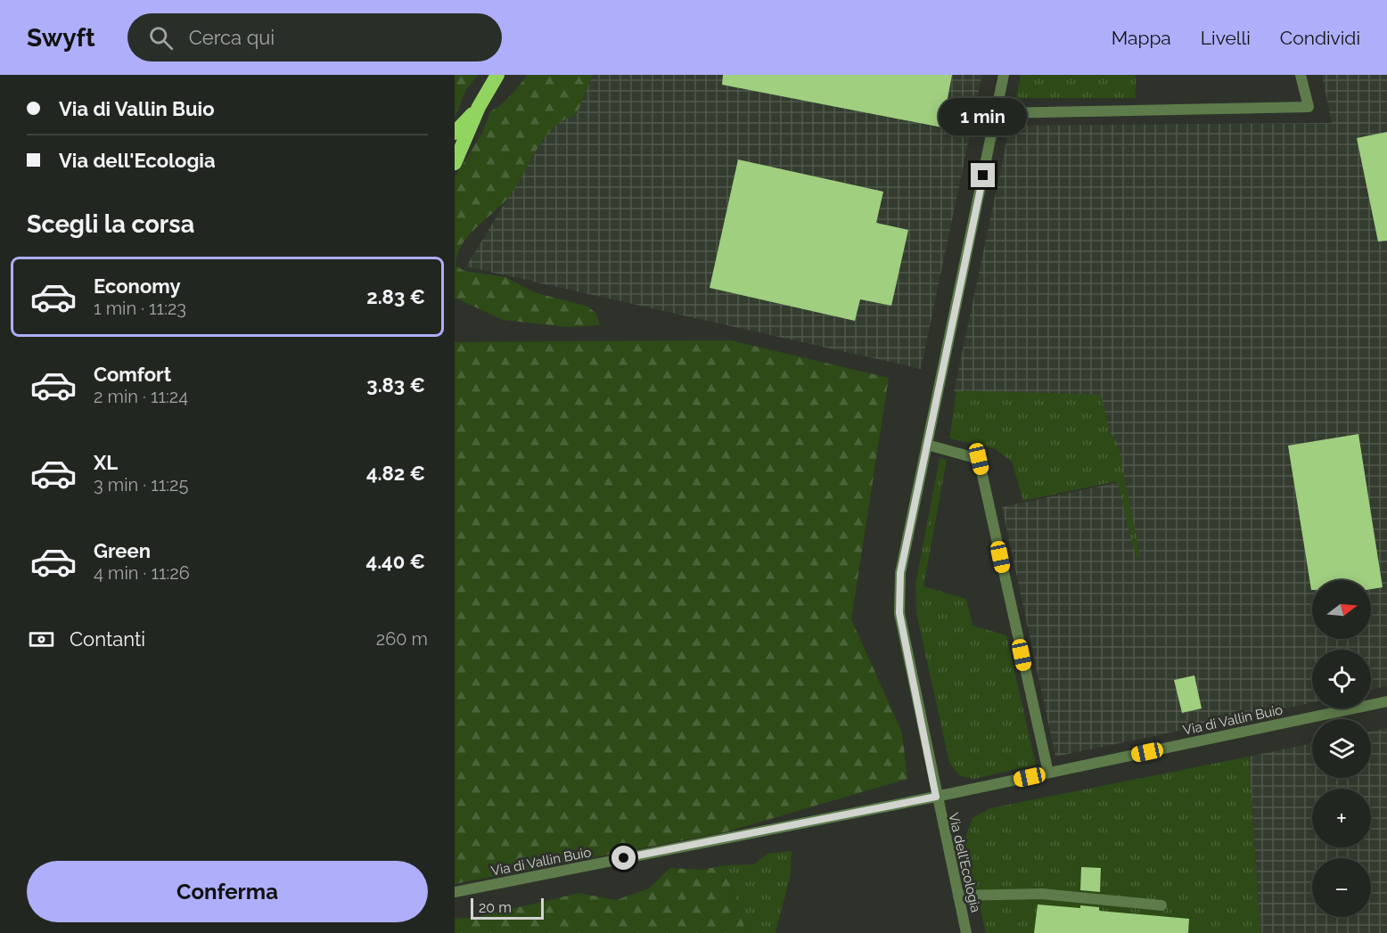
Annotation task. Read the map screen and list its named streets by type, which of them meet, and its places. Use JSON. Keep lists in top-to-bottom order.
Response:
{
  "streets": {
    "street": ["Via di Vallin Buio", "Via dell'Ecologia"]
  },
  "crossings": [
    ["Via di Vallin Buio", "Via dell'Ecologia"]
  ],
  "scale_bar": "20 m",
  "north": "right",
  "page": {
    "header": "Swyft",
    "search": "Cerca qui",
    "nav": ["Mappa", "Livelli", "Condividi"],
    "banner": ["Via di Vallin Buio", "Via dell'Ecologia"],
    "bubble": "1 min",
    "heading": "Scegli la corsa",
    "list": [
      {
        "name": "Economy",
        "note": "1 min · 11:23",
        "value": "2.83 €"
      },
      {
        "name": "Comfort",
        "note": "2 min · 11:24",
        "value": "3.83 €"
      },
      {
        "name": "XL",
        "note": "3 min · 11:25",
        "value": "4.82 €"
      },
      {
        "name": "Green",
        "note": "4 min · 11:26",
        "value": "4.40 €"
      }
    ],
    "map_buttons": ["+", "−"],
    "pay": ["Contanti", "260 m"],
    "buttons": "Conferma",
    "scale": "20 m"
  }
}
